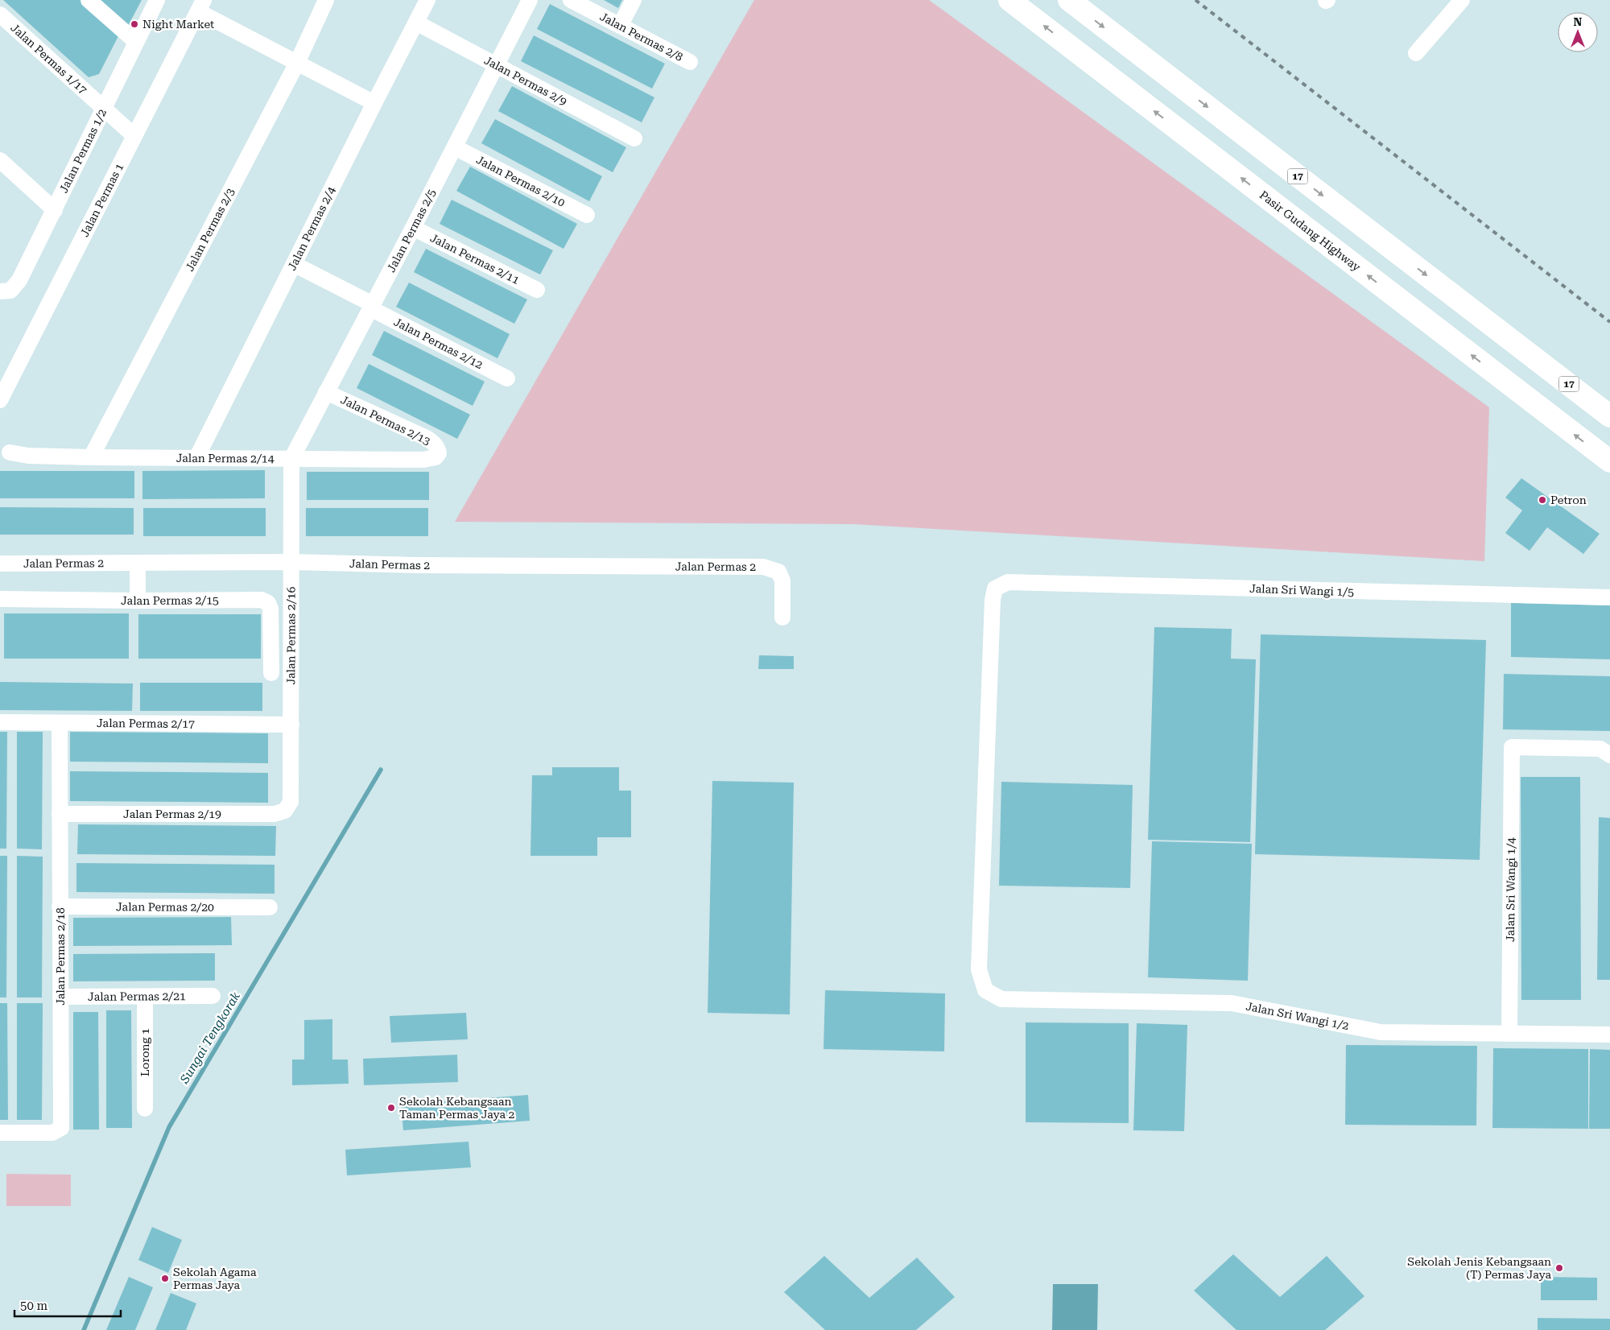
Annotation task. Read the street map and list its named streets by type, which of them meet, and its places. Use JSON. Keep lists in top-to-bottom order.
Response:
{
  "streets": {
    "highway": ["17", "Pasir Gudang Highway"],
    "street": [
      "Jalan Permas 2/8",
      "Jalan Permas 1/17",
      "Jalan Permas 2/9",
      "Jalan Permas 1/2",
      "Jalan Permas 2/10",
      "Jalan Permas 1",
      "Jalan Permas 2/4",
      "Jalan Permas 2/3",
      "Jalan Permas 2/5",
      "Jalan Permas 2/11",
      "Jalan Permas 2/12",
      "Jalan Permas 2/13",
      "Jalan Permas 2/14",
      "Jalan Permas 2",
      "Jalan Sri Wangi 1/5",
      "Jalan Permas 2/15",
      "Jalan Permas 2/16",
      "Jalan Permas 2/17",
      "Jalan Permas 2/19",
      "Jalan Sri Wangi 1/4",
      "Jalan Permas 2/20",
      "Jalan Permas 2/18",
      "Jalan Permas 2/21",
      "Jalan Sri Wangi 1/2",
      "Lorong 1"
    ]
  },
  "crossings": [
    ["Jalan Permas 1/17", "Jalan Permas 1/2"],
    ["Jalan Permas 1/17", "Jalan Permas 1"],
    ["Jalan Permas 2/9", "Jalan Permas 2/4"],
    ["Jalan Permas 2/9", "Jalan Permas 2/5"],
    ["Jalan Permas 2/10", "Jalan Permas 2/5"],
    ["Jalan Permas 2/4", "Jalan Permas 2/12"],
    ["Jalan Permas 2/4", "Jalan Permas 2/14"],
    ["Jalan Permas 2/3", "Jalan Permas 2/14"],
    ["Jalan Permas 2/5", "Jalan Permas 2/11"],
    ["Jalan Permas 2/5", "Jalan Permas 2/12"],
    ["Jalan Permas 2/5", "Jalan Permas 2/13"],
    ["Jalan Permas 2/5", "Jalan Permas 2/14"],
    ["Jalan Permas 2/5", "Jalan Permas 2/16"],
    ["Jalan Permas 2/13", "Jalan Permas 2/14"],
    ["Jalan Permas 2/14", "Jalan Permas 2/16"],
    ["Jalan Permas 2", "Jalan Permas 2/16"],
    ["Jalan Sri Wangi 1/5", "Jalan Sri Wangi 1/2"],
    ["Jalan Permas 2/16", "Jalan Permas 2/17"],
    ["Jalan Permas 2/16", "Jalan Permas 2/19"],
    ["Jalan Permas 2/17", "Jalan Permas 2/18"],
    ["Jalan Permas 2/19", "Jalan Permas 2/18"],
    ["Jalan Sri Wangi 1/4", "Jalan Sri Wangi 1/2"],
    ["Jalan Permas 2/20", "Jalan Permas 2/18"],
    ["Jalan Permas 2/18", "Jalan Permas 2/21"],
    ["Jalan Permas 2/21", "Lorong 1"]
  ],
  "water": ["Sungai Tengkorak"],
  "places": [
    "Night Market",
    "Petron",
    "Sekolah Kebangsaan Taman Permas Jaya 2",
    "Sekolah Jenis Kebangsaan (T) Permas Jaya",
    "Sekolah Agama Permas Jaya"
  ],
  "scale_bar": "50 m",
  "north": "top"
}
